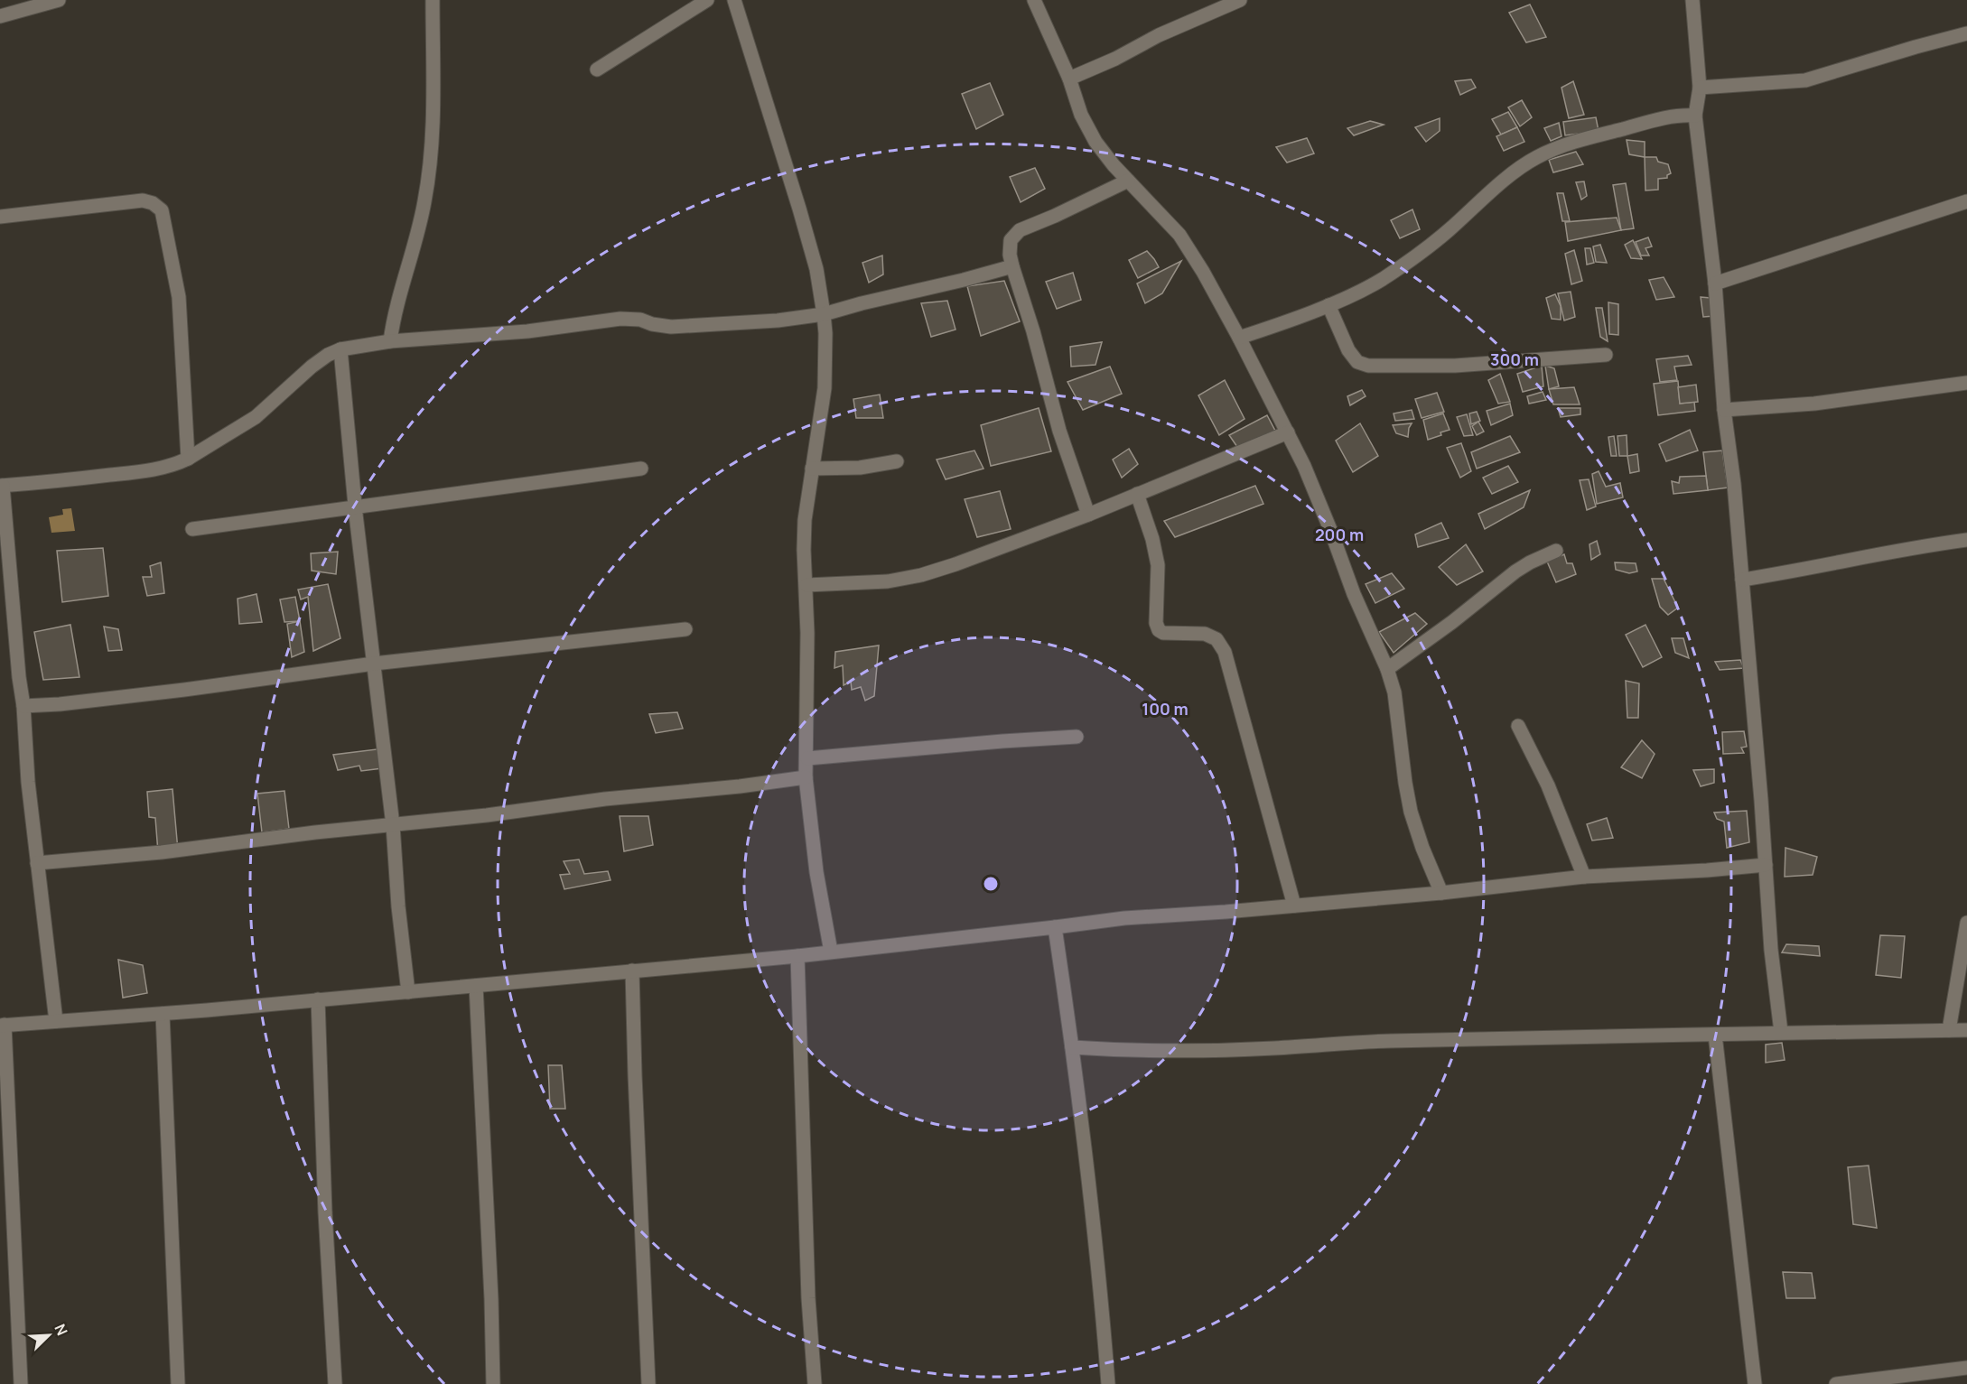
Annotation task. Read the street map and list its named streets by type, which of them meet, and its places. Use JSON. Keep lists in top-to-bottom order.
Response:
{
  "north": "top right",
  "rings": ["300 m", "200 m", "100 m"]
}
